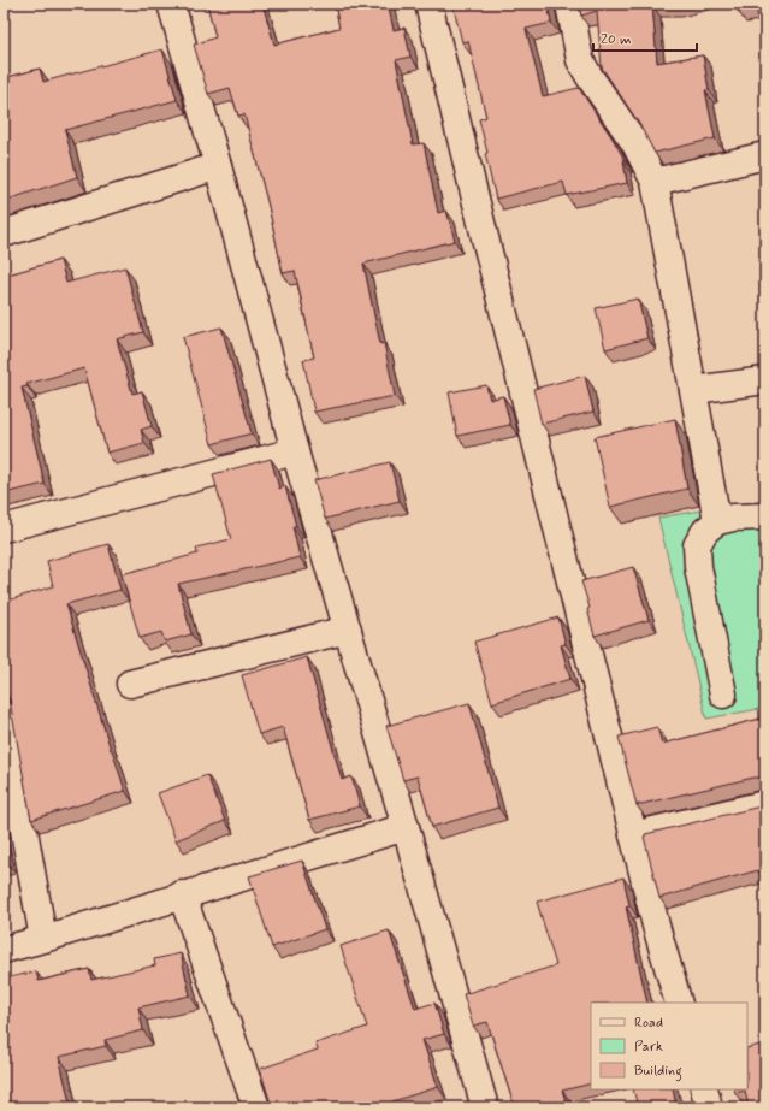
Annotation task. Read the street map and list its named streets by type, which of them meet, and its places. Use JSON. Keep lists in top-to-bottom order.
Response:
{
  "legend": ["Road", "Park", "Building"],
  "scale_bar": "20 m"
}
